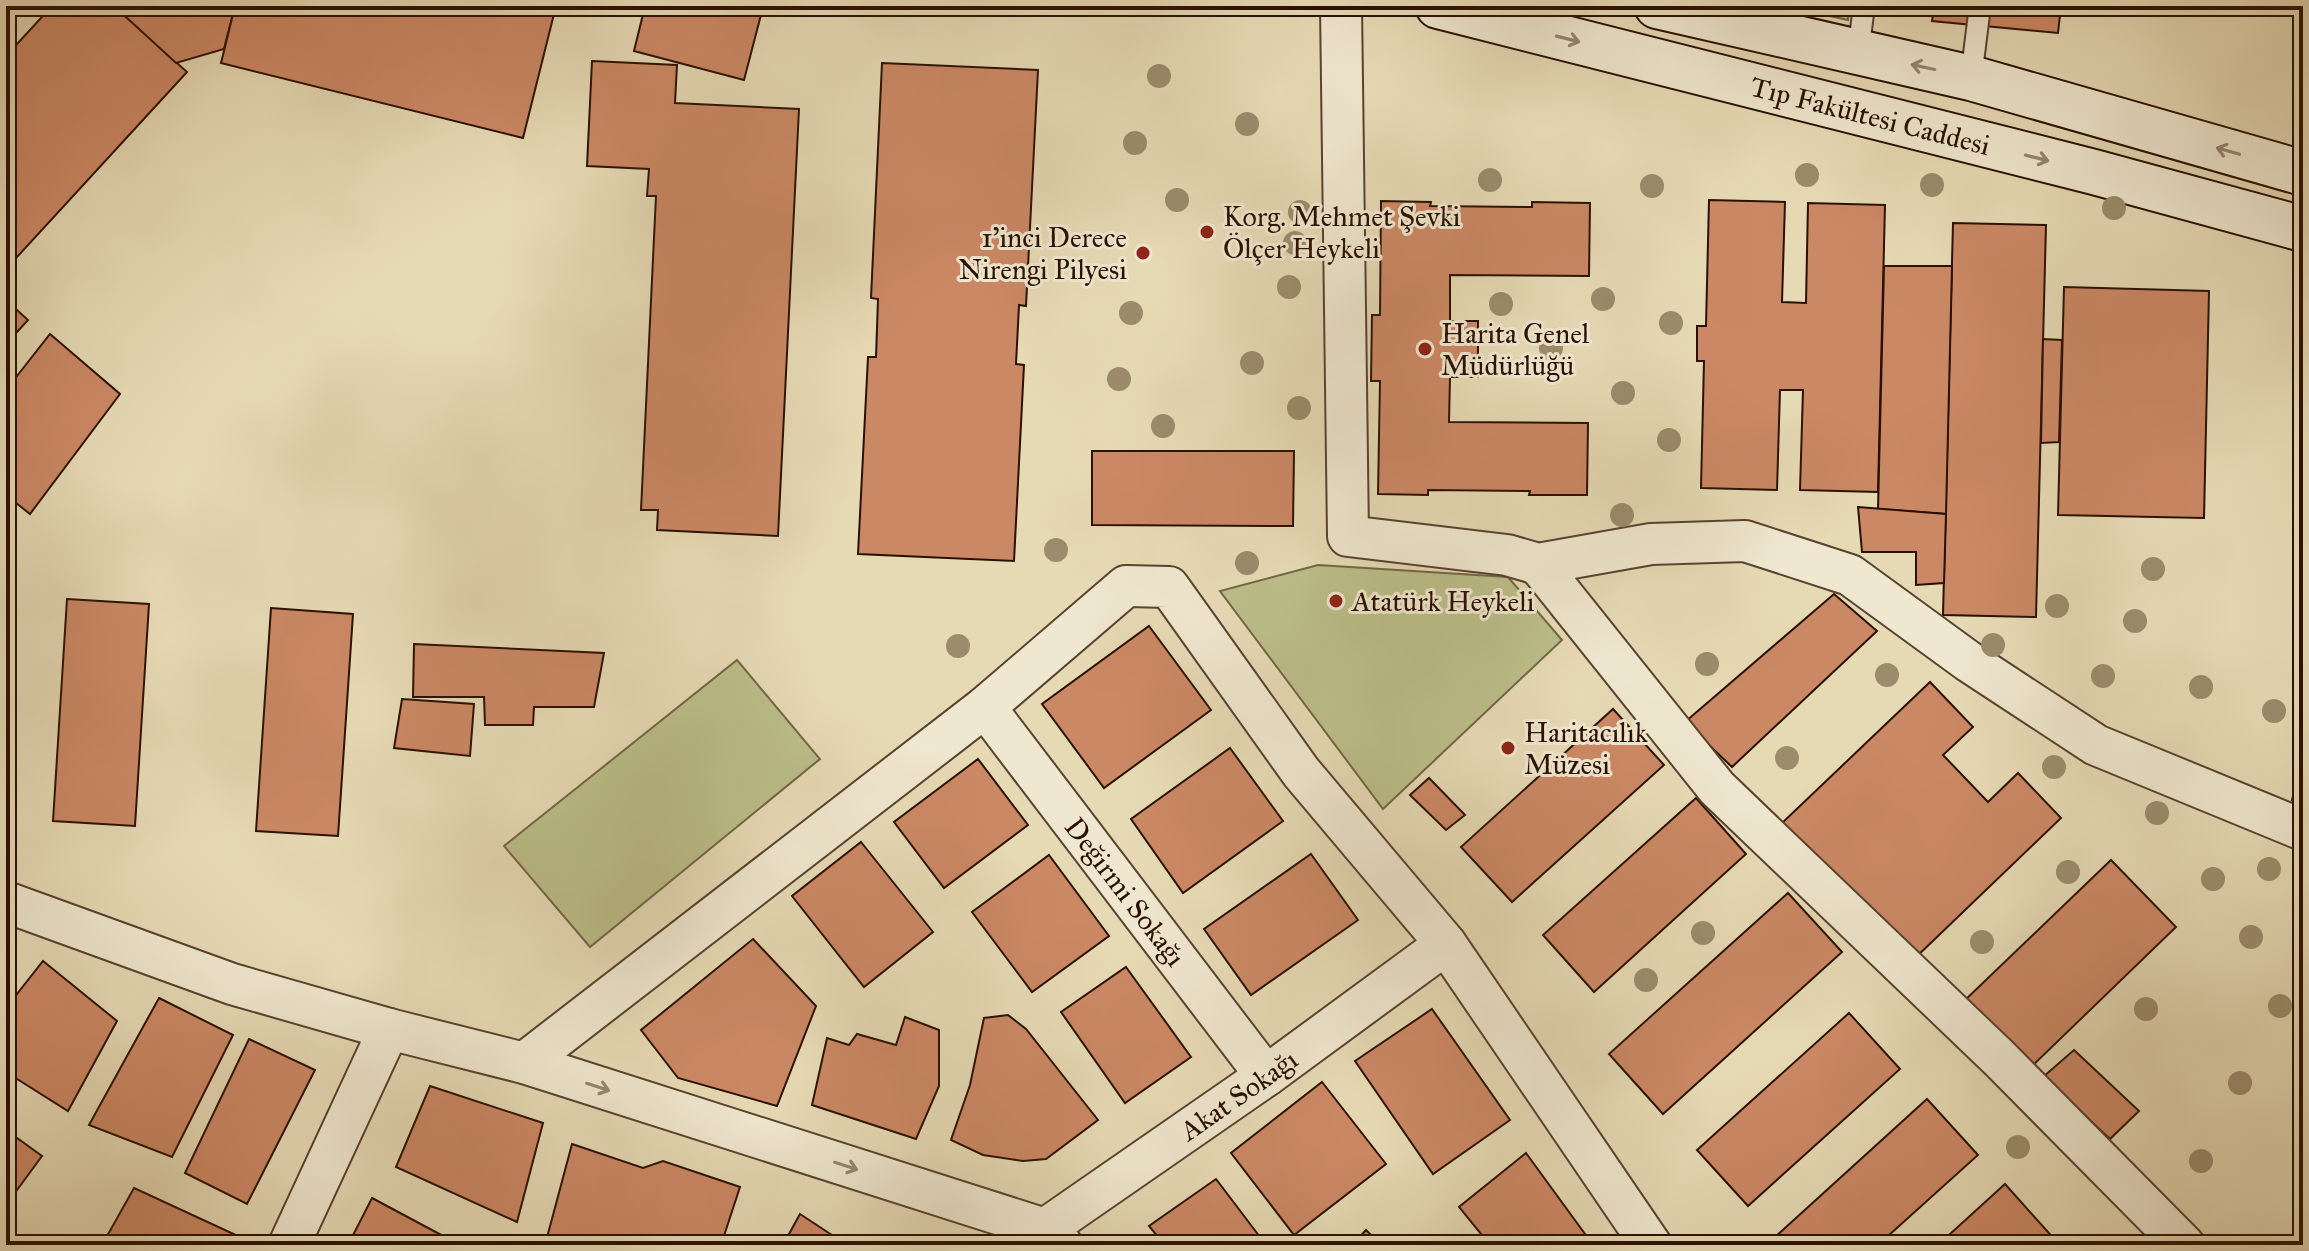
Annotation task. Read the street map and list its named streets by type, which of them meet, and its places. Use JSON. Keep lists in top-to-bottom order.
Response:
{
  "streets": {
    "main road": ["Tıp Fakültesi Caddesi"],
    "street": ["Değirmi Sokağı", "Akat Sokağı"]
  },
  "crossings": [
    ["Değirmi Sokağı", "Akat Sokağı"]
  ],
  "places": [
    "Korg. Mehmet Şevki Ölçer Heykeli",
    "1'inci Derece Nirengi Pilyesi",
    "Harita Genel Müdürlüğü",
    "Atatürk Heykeli",
    "Haritacılık Müzesi"
  ]
}
